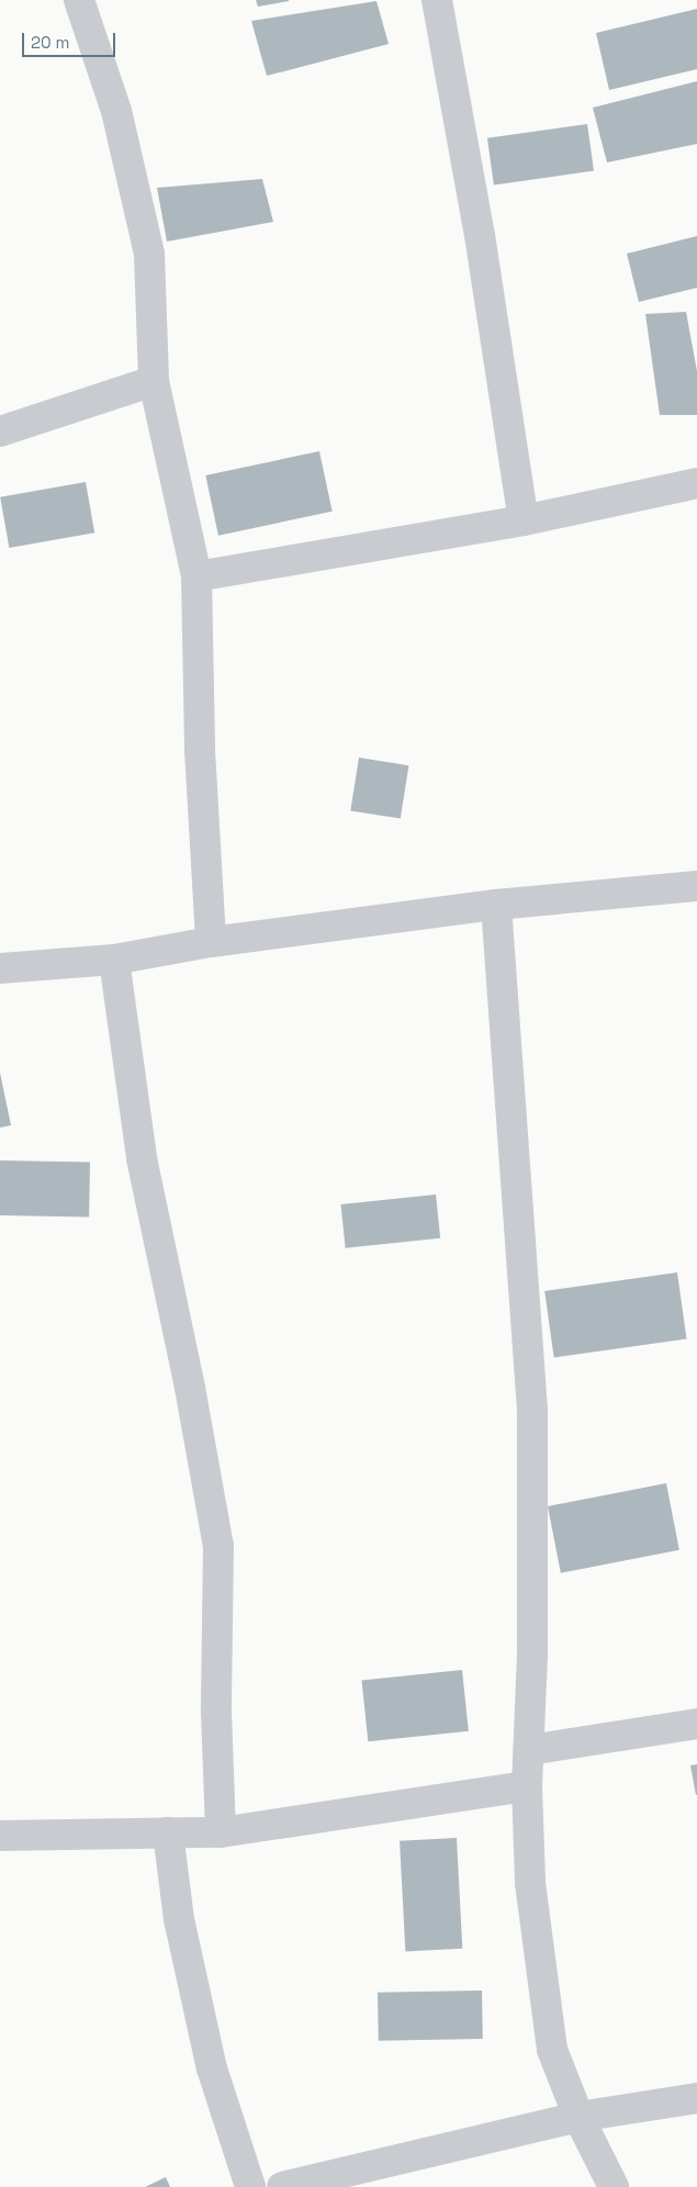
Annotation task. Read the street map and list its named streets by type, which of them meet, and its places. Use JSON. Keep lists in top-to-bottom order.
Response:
{
  "scale_bar": "20 m"
}
